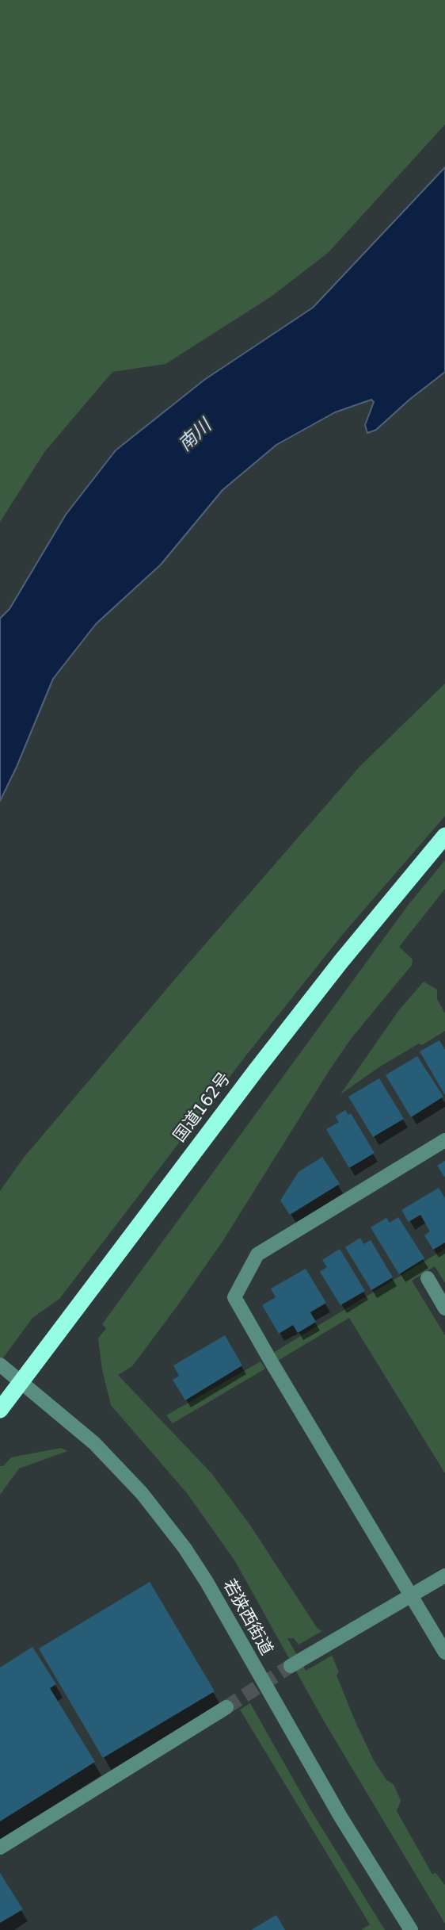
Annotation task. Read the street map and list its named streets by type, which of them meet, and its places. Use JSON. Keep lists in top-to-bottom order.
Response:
{
  "streets": {
    "highway": ["国道162号"],
    "street": ["若狭西街道"]
  },
  "crossings": [
    ["国道162号", "若狭西街道"]
  ],
  "water": ["南川"]
}
